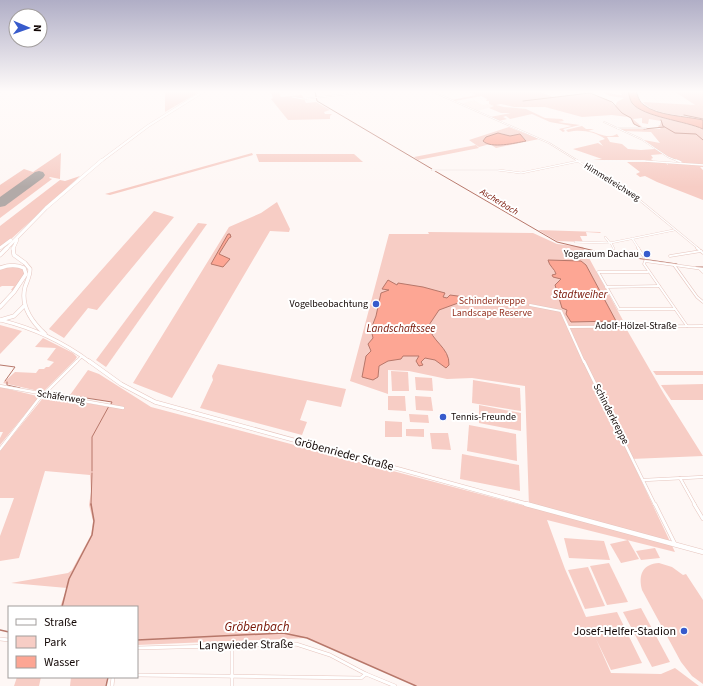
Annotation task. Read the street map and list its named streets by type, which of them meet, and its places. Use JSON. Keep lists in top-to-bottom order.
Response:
{
  "streets": {
    "street": [
      "Himmelreichweg",
      "Adolf-Hölzel-Straße",
      "Schäferweg",
      "Schinderkreppe",
      "Gröbenrieder Straße",
      "Langwieder Straße"
    ]
  },
  "crossings": [
    ["Adolf-Hölzel-Straße", "Schinderkreppe"],
    ["Schinderkreppe", "Gröbenrieder Straße"]
  ],
  "water": [
    "Ascherbach",
    "Stadtweiher",
    "Landschaftssee",
    "Gröbenbach"
  ],
  "parks": ["Schinderkreppe Landscape Reserve"],
  "places": [
    "Yogaraum Dachau",
    "Vogelbeobachtung",
    "Tennis-Freunde",
    "Josef-Helfer-Stadion"
  ],
  "legend": ["Straße", "Park", "Wasser"],
  "north": "right"
}
